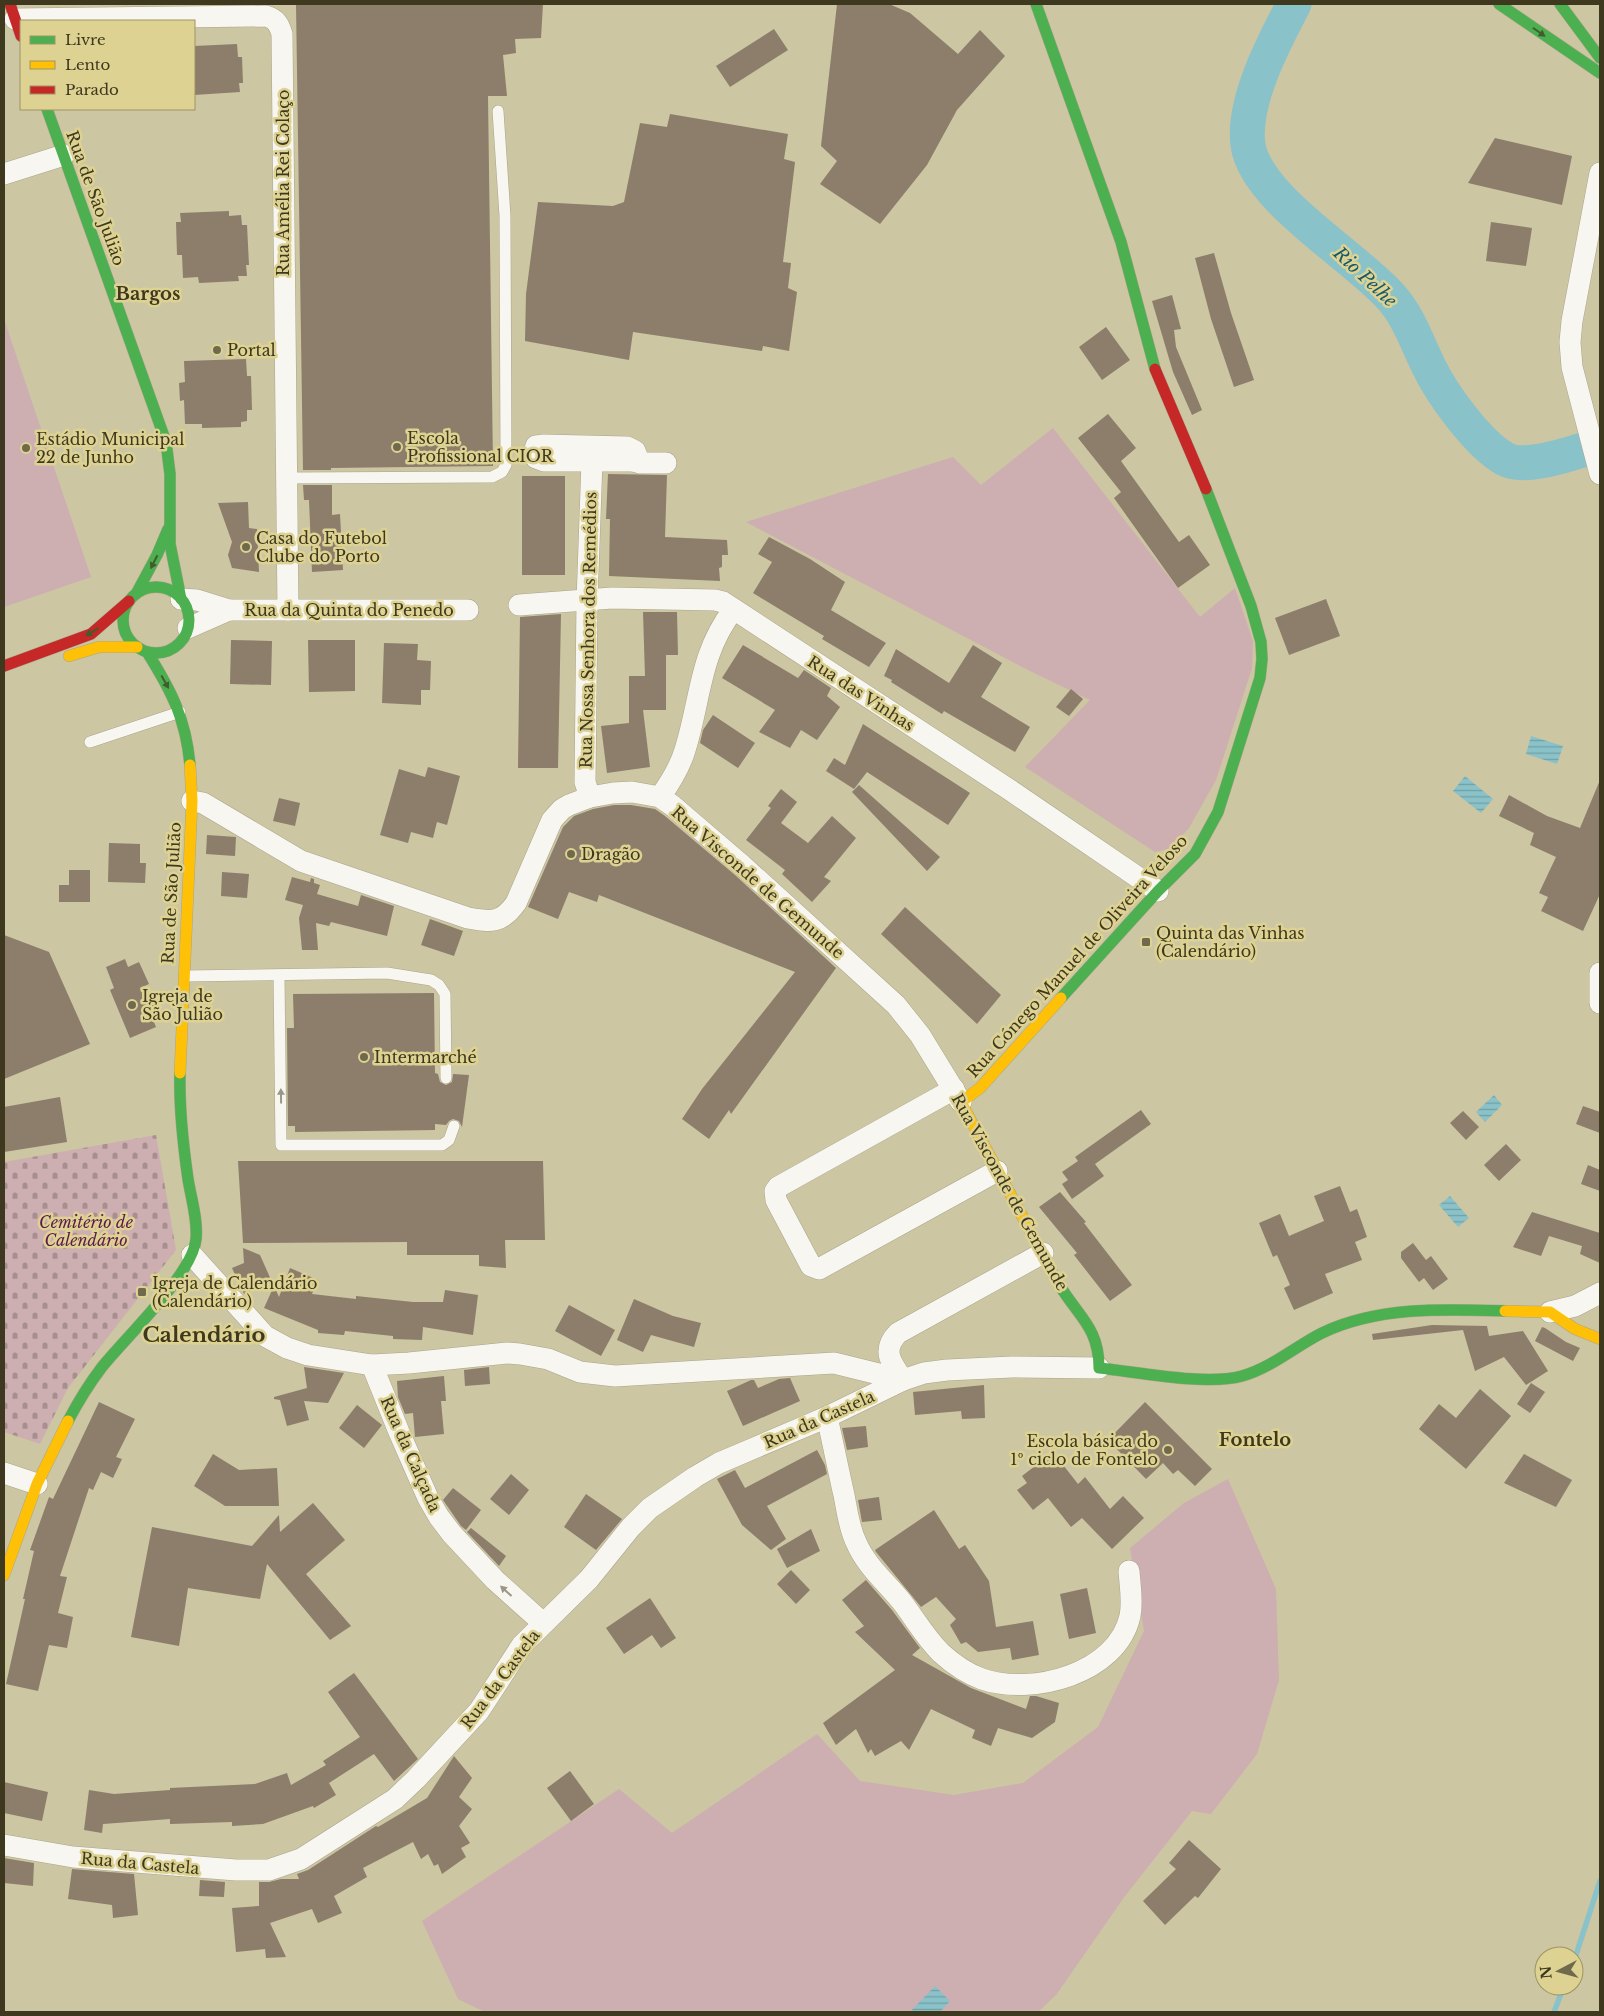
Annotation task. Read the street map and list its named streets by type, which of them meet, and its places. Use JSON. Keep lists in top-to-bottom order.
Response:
{
  "streets": {
    "street": [
      "Rua Amélia Rei Colaço",
      "Rua de São Julião",
      "Rua da Quinta do Penedo",
      "Rua Nossa Senhora dos Remédios",
      "Rua das Vinhas",
      "Rua Visconde de Gemunde",
      "Rua Cónego Manuel de Oliveira Veloso",
      "Rua da Castela",
      "Rua da Calçada"
    ]
  },
  "crossings": [
    ["Rua Amélia Rei Colaço", "Rua da Quinta do Penedo"],
    ["Rua de São Julião", "Rua da Quinta do Penedo"],
    ["Rua de São Julião", "Rua Visconde de Gemunde"],
    ["Rua Nossa Senhora dos Remédios", "Rua das Vinhas"],
    ["Rua Nossa Senhora dos Remédios", "Rua Visconde de Gemunde"],
    ["Rua das Vinhas", "Rua Cónego Manuel de Oliveira Veloso"],
    ["Rua Visconde de Gemunde", "Rua Cónego Manuel de Oliveira Veloso"],
    ["Rua Visconde de Gemunde", "Rua da Castela"],
    ["Rua da Castela", "Rua da Calçada"]
  ],
  "one_way": ["Rua da Calçada"],
  "districts": ["Bargos", "Calendário", "Fontelo"],
  "water": ["Rio Pelhe"],
  "parks": ["Cemitério de Calendário"],
  "places": {
    "other": [
      "Portal",
      "Escola Profissional CIOR",
      "Estádio Municipal 22 de Junho",
      "Casa do Futebol Clube do Porto",
      "Dragão",
      "Igreja de São Julião",
      "Intermarché",
      "Escola básica do 1º ciclo de Fontelo"
    ],
    "transit": ["Quinta das Vinhas (Calendário)", "Igreja de Calendário (Calendário)"]
  },
  "legend": ["Livre", "Lento", "Parado"],
  "north": "left"
}
